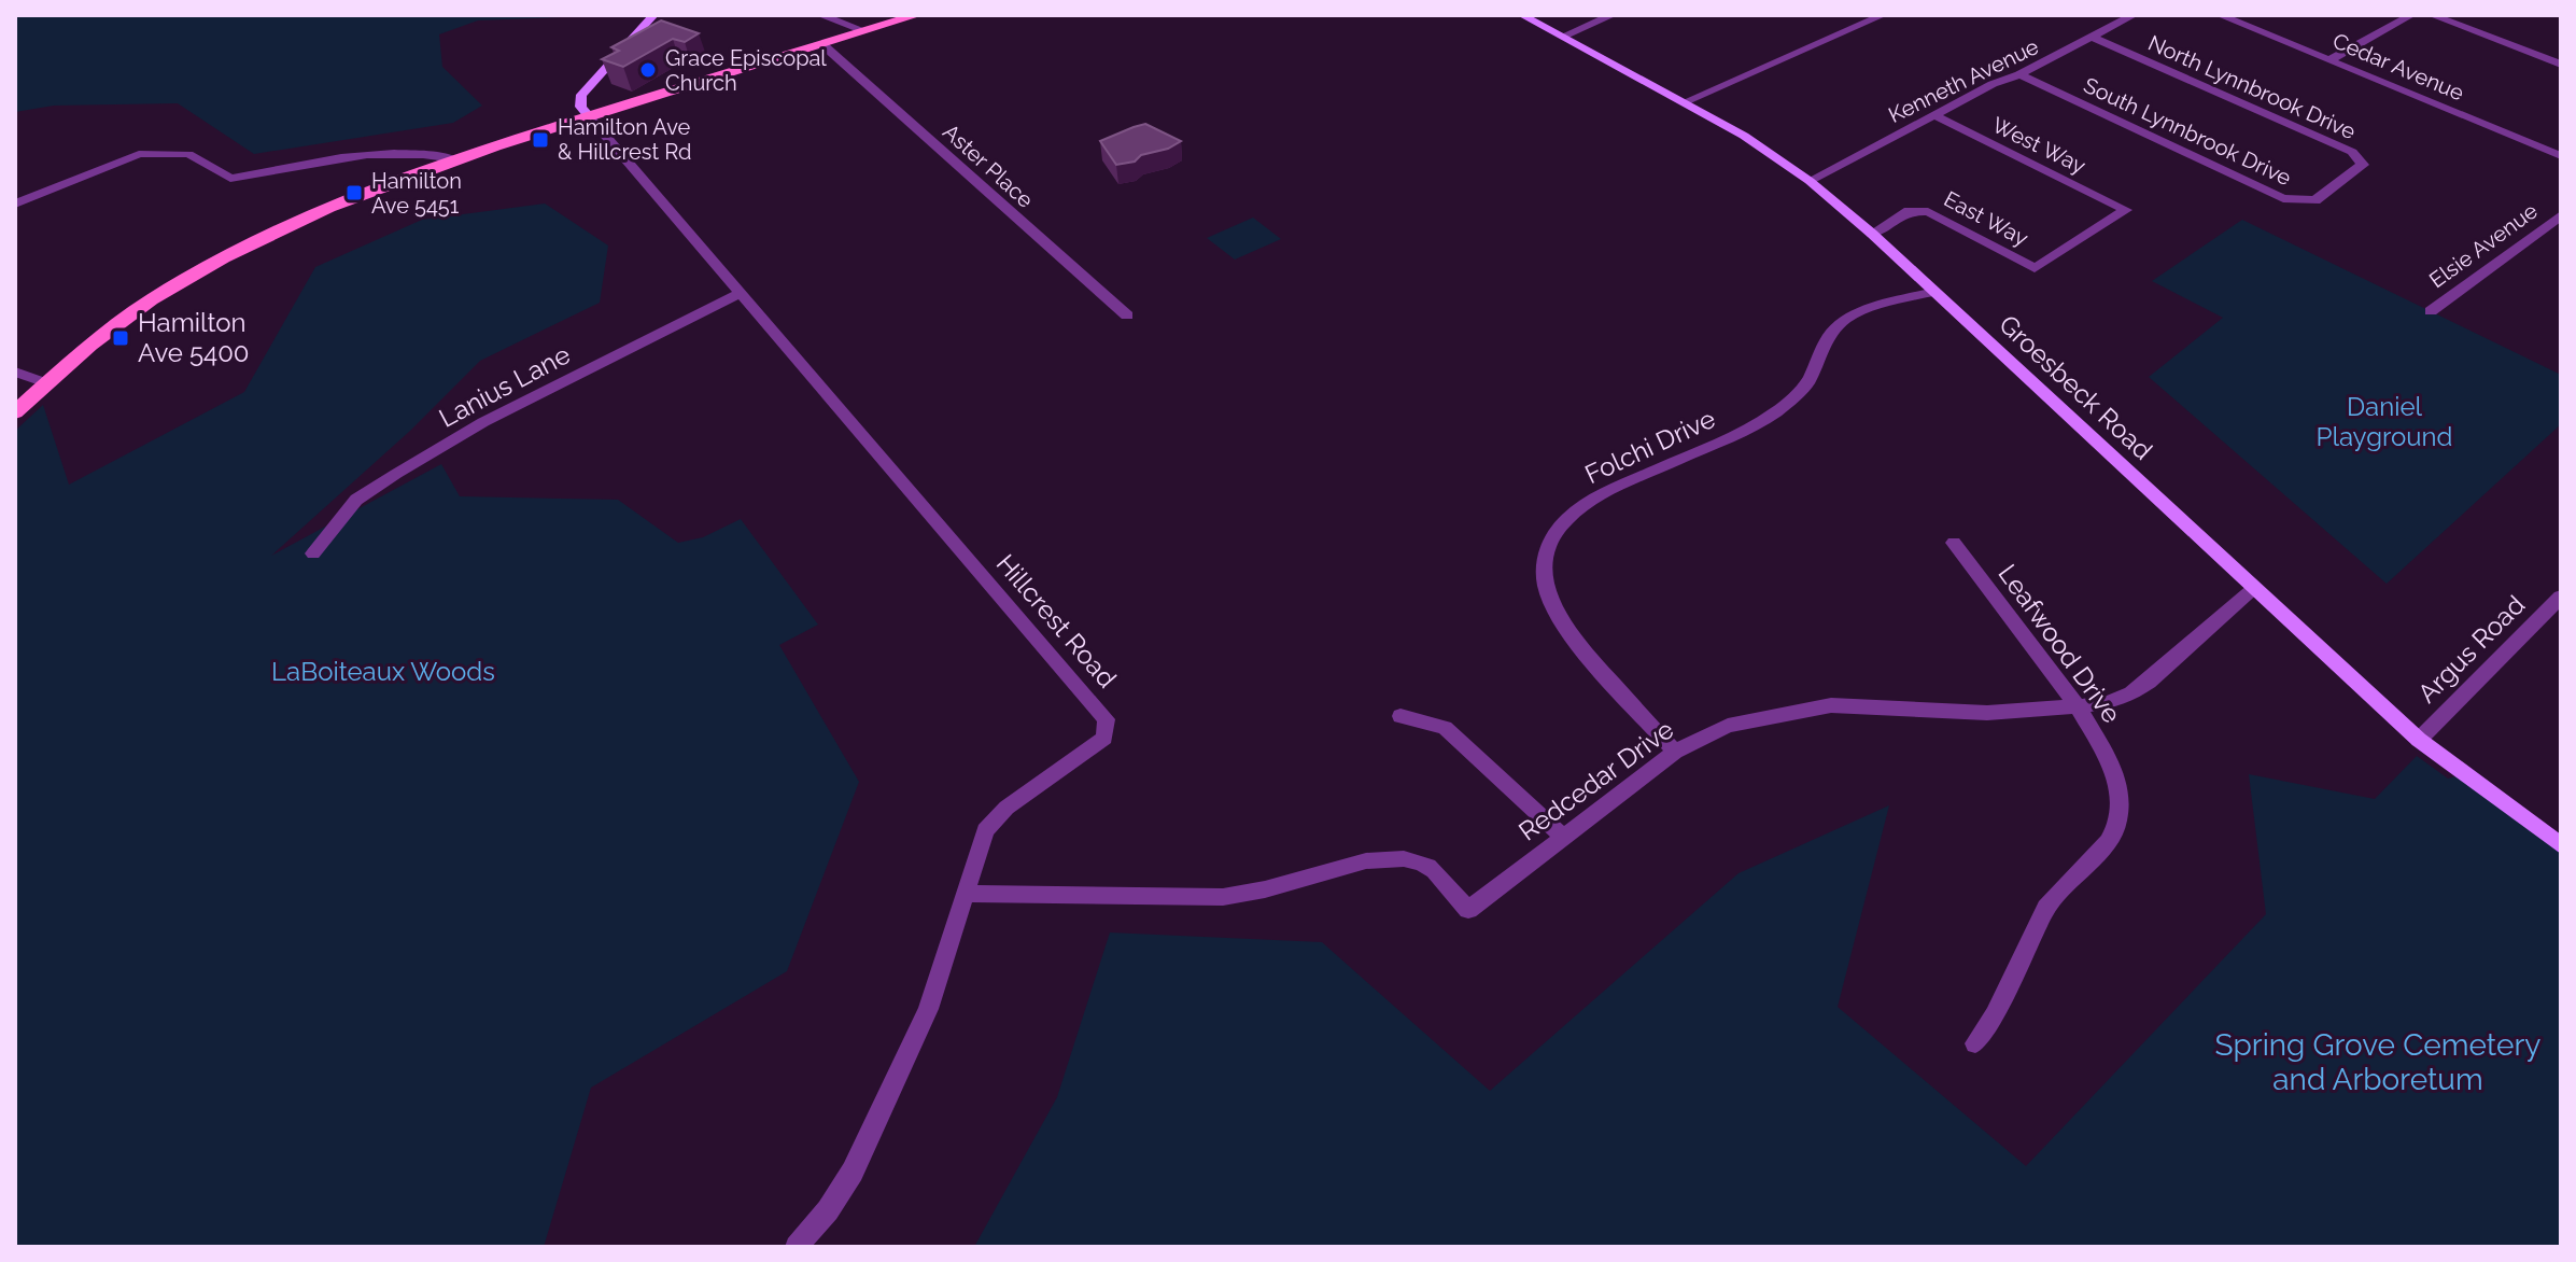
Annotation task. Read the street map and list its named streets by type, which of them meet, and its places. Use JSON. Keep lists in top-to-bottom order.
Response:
{
  "streets": {
    "street": [
      "Cedar Avenue",
      "Kenneth Avenue",
      "North Lynnbrook Drive",
      "South Lynnbrook Drive",
      "West Way",
      "Aster Place",
      "East Way",
      "Elsie Avenue",
      "Lanius Lane",
      "Groesbeck Road",
      "Folchi Drive",
      "Hillcrest Road",
      "Leafwood Drive",
      "Argus Road",
      "Redcedar Drive"
    ]
  },
  "crossings": [
    ["Kenneth Avenue", "North Lynnbrook Drive"],
    ["Kenneth Avenue", "South Lynnbrook Drive"],
    ["Kenneth Avenue", "West Way"],
    ["Kenneth Avenue", "Groesbeck Road"],
    ["North Lynnbrook Drive", "South Lynnbrook Drive"],
    ["West Way", "East Way"],
    ["East Way", "Groesbeck Road"],
    ["Lanius Lane", "Hillcrest Road"],
    ["Groesbeck Road", "Folchi Drive"],
    ["Groesbeck Road", "Argus Road"],
    ["Groesbeck Road", "Redcedar Drive"],
    ["Folchi Drive", "Redcedar Drive"],
    ["Hillcrest Road", "Redcedar Drive"],
    ["Leafwood Drive", "Redcedar Drive"]
  ],
  "parks": ["Daniel Playground", "LaBoiteaux Woods", "Spring Grove Cemetery and Arboretum"],
  "places": {
    "other": ["Grace Episcopal Church"],
    "transit": ["Hamilton Ave & Hillcrest Rd", "Hamilton Ave 5451", "Hamilton Ave 5400"]
  }
}
